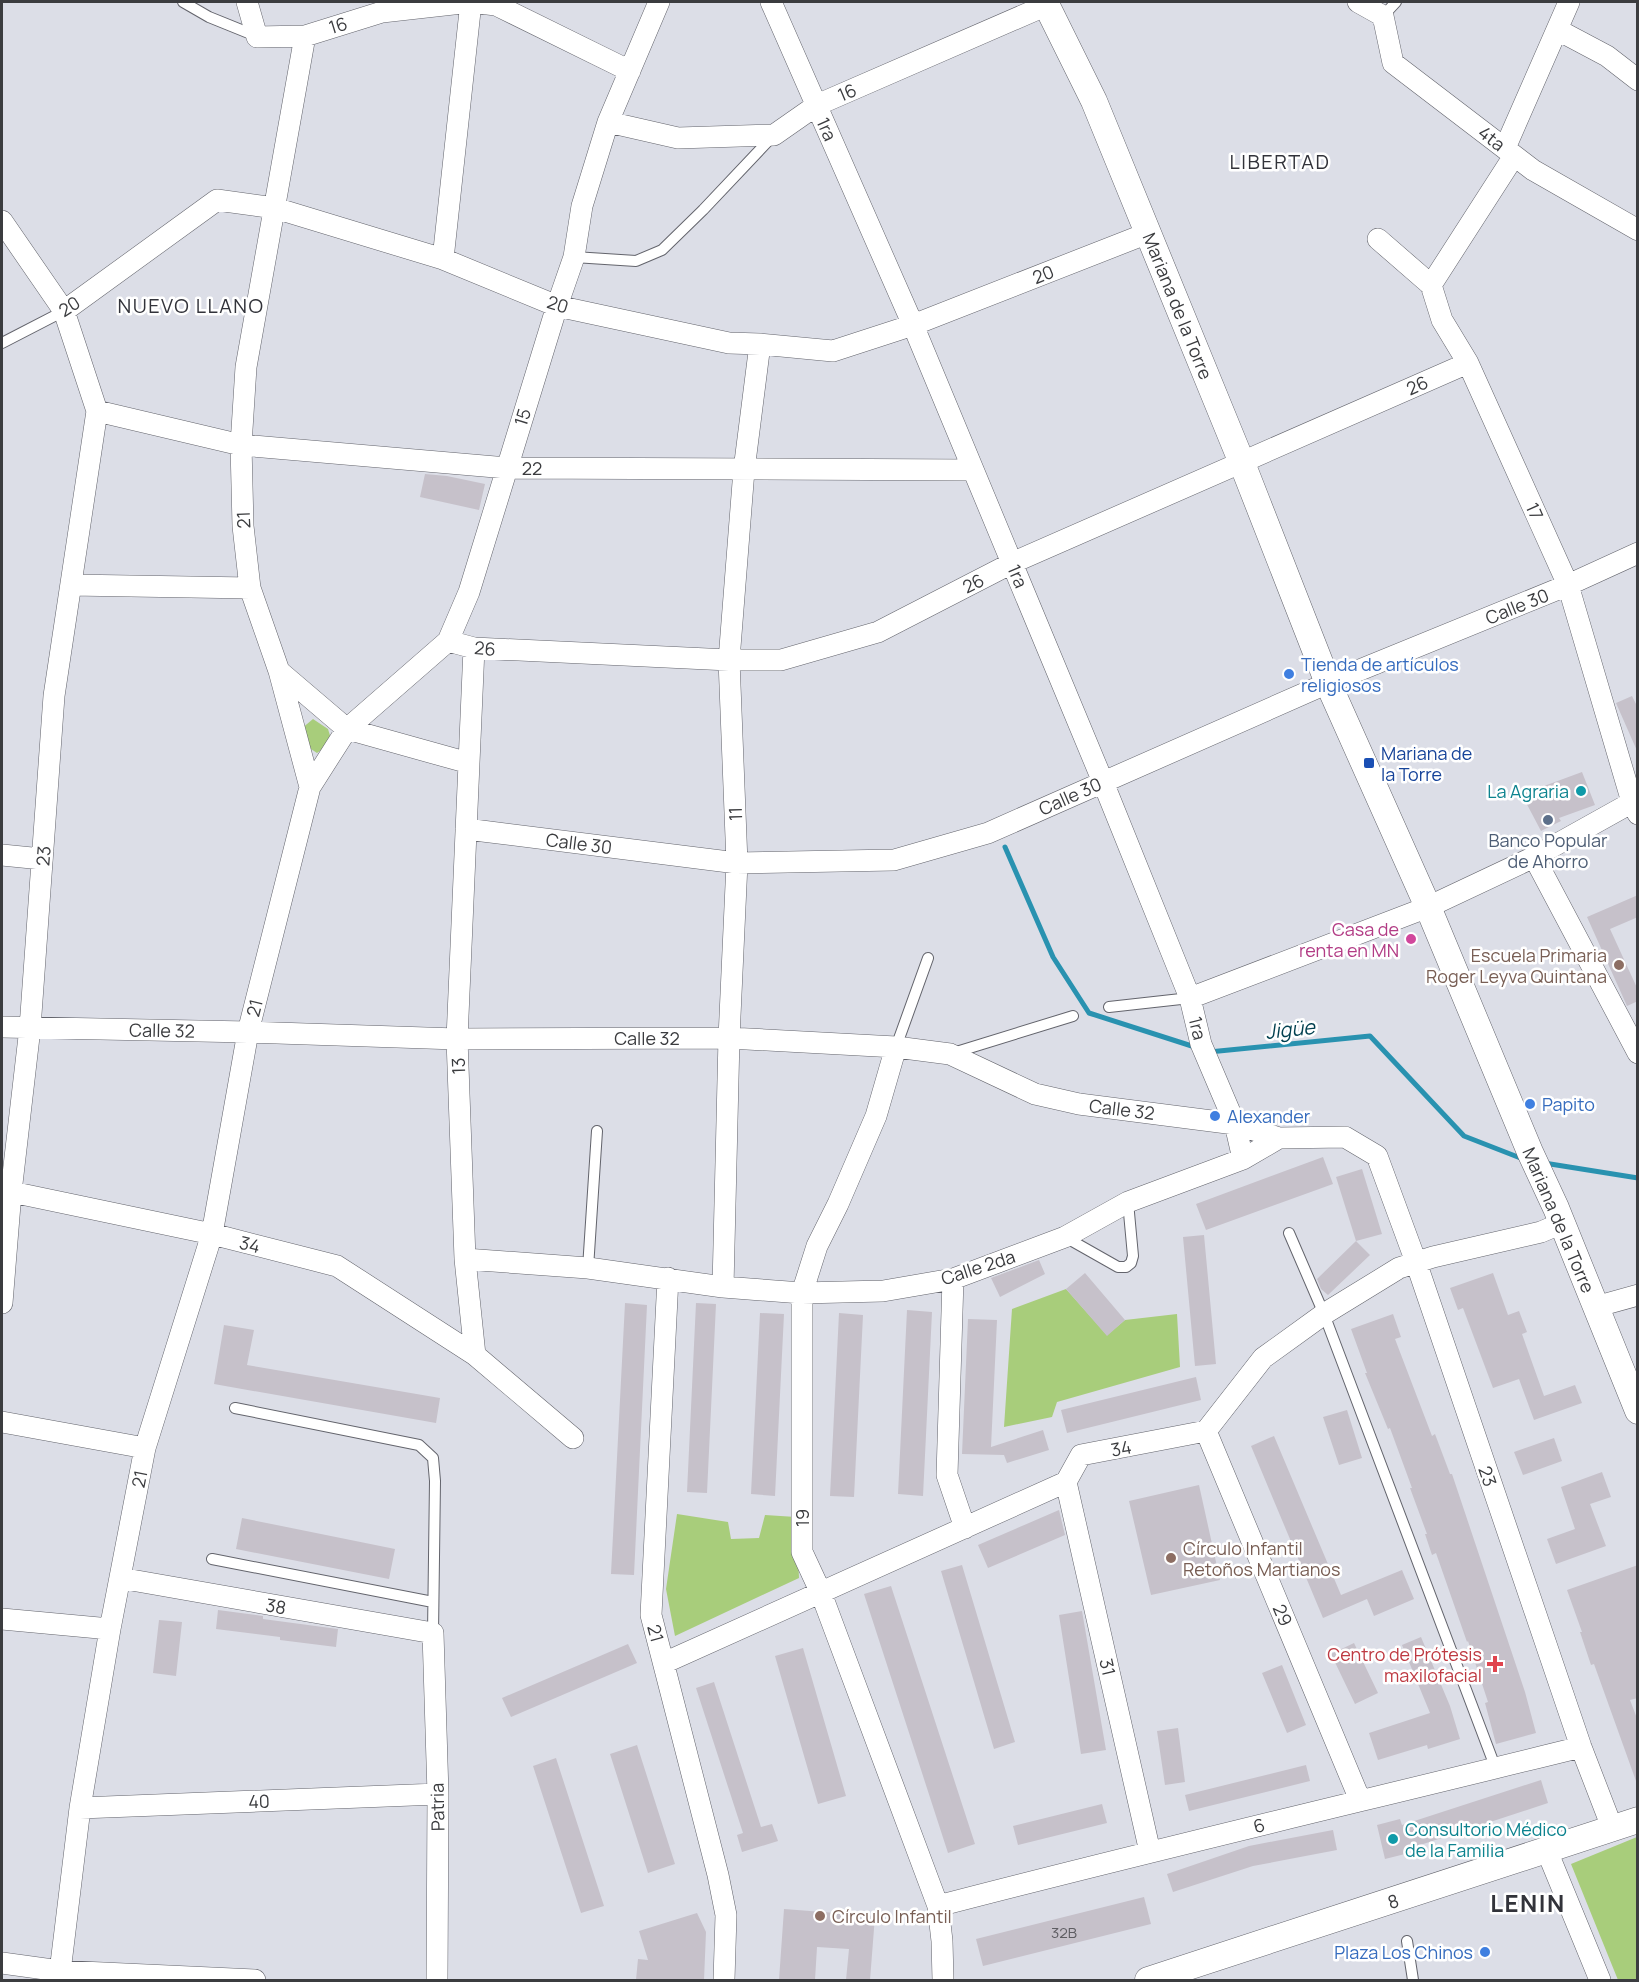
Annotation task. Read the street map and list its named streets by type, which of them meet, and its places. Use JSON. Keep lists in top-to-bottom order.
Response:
{
  "streets": {
    "street": [
      "16",
      "1ra",
      "4ta",
      "20",
      "Mariana de la Torre",
      "26",
      "15",
      "22",
      "17",
      "21",
      "Calle 30",
      "11",
      "23",
      "Calle 32",
      "13",
      "34",
      "Calle 2da",
      "19",
      "38",
      "29",
      "31",
      "40",
      "Patria",
      "6",
      "8"
    ]
  },
  "crossings": [
    ["16", "1ra"],
    ["16", "Mariana de la Torre"],
    ["16", "15"],
    ["16", "21"],
    ["1ra", "20"],
    ["1ra", "26"],
    ["1ra", "22"],
    ["1ra", "Calle 30"],
    ["1ra", "Calle 32"],
    ["1ra", "Calle 2da"],
    ["20", "Mariana de la Torre"],
    ["20", "15"],
    ["20", "21"],
    ["20", "11"],
    ["Mariana de la Torre", "26"],
    ["Mariana de la Torre", "Calle 30"],
    ["26", "15"],
    ["26", "17"],
    ["26", "11"],
    ["26", "13"],
    ["15", "22"],
    ["15", "21"],
    ["22", "21"],
    ["22", "11"],
    ["22", "23"],
    ["17", "Calle 30"],
    ["21", "Calle 32"],
    ["21", "34"],
    ["21", "Calle 2da"],
    ["21", "38"],
    ["21", "40"],
    ["Calle 30", "11"],
    ["Calle 30", "13"],
    ["11", "Calle 32"],
    ["11", "Calle 2da"],
    ["23", "Calle 32"],
    ["23", "34"],
    ["23", "Calle 2da"],
    ["23", "6"],
    ["23", "8"],
    ["Calle 32", "13"],
    ["Calle 32", "Calle 2da"],
    ["Calle 32", "19"],
    ["13", "34"],
    ["34", "29"],
    ["34", "31"],
    ["Calle 2da", "19"],
    ["19", "6"],
    ["38", "Patria"],
    ["29", "6"],
    ["31", "6"],
    ["40", "Patria"]
  ],
  "districts": ["LIBERTAD", "NUEVO LLANO", "LENIN"],
  "water": ["Jigüe"],
  "places": {
    "other": [
      "Tienda de artículos religiosos",
      "La Agraria",
      "Banco Popular de Ahorro",
      "Casa de renta en MN",
      "Escuela Primaria Roger Leyva Quintana",
      "Papito",
      "Alexander",
      "Círculo Infantil Retoños Martianos",
      "Consultorio Médico de la Familia",
      "Círculo Infantil",
      "Plaza Los Chinos"
    ],
    "transit": ["Mariana de la Torre"],
    "health": ["Centro de Prótesis maxilofacial"]
  },
  "house_numbers": ["32B"]
}
